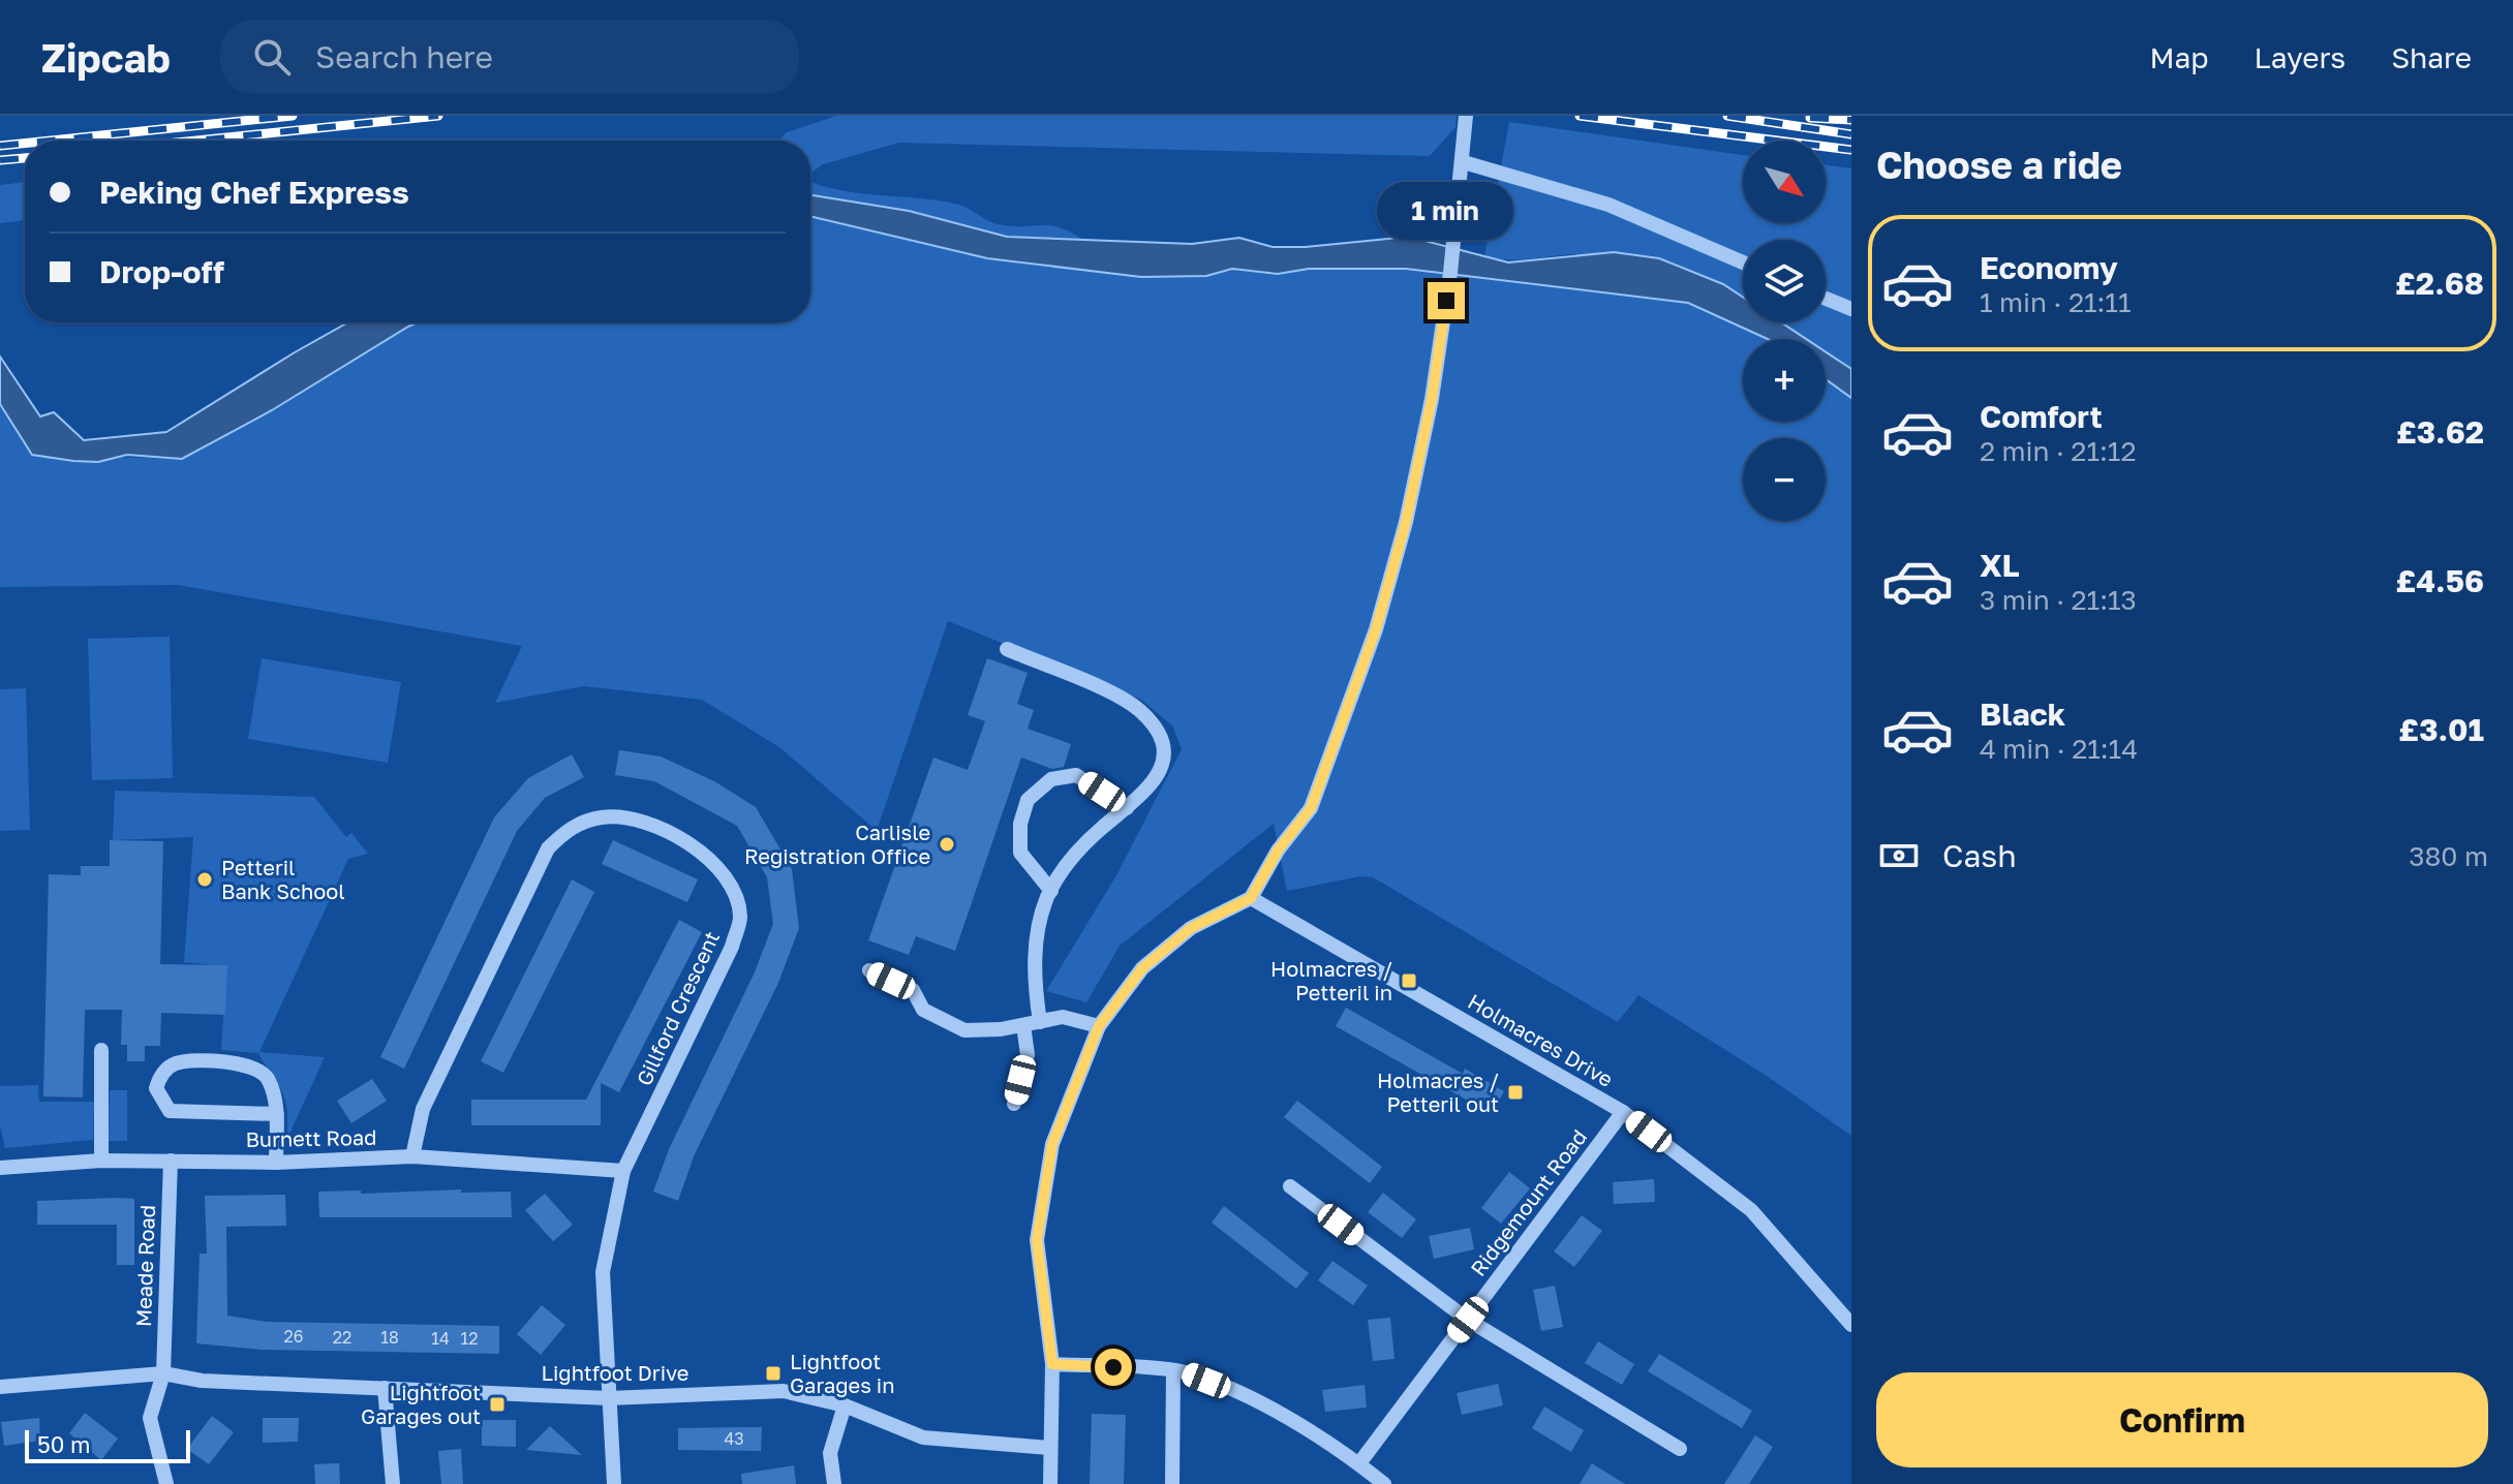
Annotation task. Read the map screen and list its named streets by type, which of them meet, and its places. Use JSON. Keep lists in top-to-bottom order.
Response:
{
  "streets": {
    "street": [
      "Gillford Crescent",
      "Holmacres Drive",
      "Burnett Road",
      "Ridgemount Road",
      "Meade Road",
      "Lightfoot Drive"
    ]
  },
  "crossings": [
    ["Gillford Crescent", "Burnett Road"],
    ["Gillford Crescent", "Lightfoot Drive"],
    ["Holmacres Drive", "Ridgemount Road"],
    ["Burnett Road", "Meade Road"],
    ["Meade Road", "Lightfoot Drive"]
  ],
  "places": {
    "other": ["Carlisle Registration Office", "Petteril Bank School"],
    "transit": [
      "Holmacres / Petteril in",
      "Holmacres / Petteril out",
      "Lightfoot Garages in",
      "Lightfoot Garages out"
    ]
  },
  "house_numbers": [
    "26",
    "22",
    "18",
    "14",
    "12",
    "43"
  ],
  "scale_bar": "50 m",
  "north": "bottom right",
  "page": {
    "header": "Zipcab",
    "search": "Search here",
    "nav": ["Map", "Layers", "Share"],
    "heading": "Choose a ride",
    "map_buttons": ["+", "−"],
    "banner": ["Peking Chef Express", "Drop-off"],
    "bubble": "1 min",
    "list": [
      {
        "name": "Economy",
        "note": "1 min · 21:11",
        "value": "£2.68"
      },
      {
        "name": "Comfort",
        "note": "2 min · 21:12",
        "value": "£3.62"
      },
      {
        "name": "XL",
        "note": "3 min · 21:13",
        "value": "£4.56"
      },
      {
        "name": "Black",
        "note": "4 min · 21:14",
        "value": "£3.01"
      }
    ],
    "pay": ["Cash", "380 m"],
    "buttons": "Confirm",
    "scale": "50 m"
  }
}
